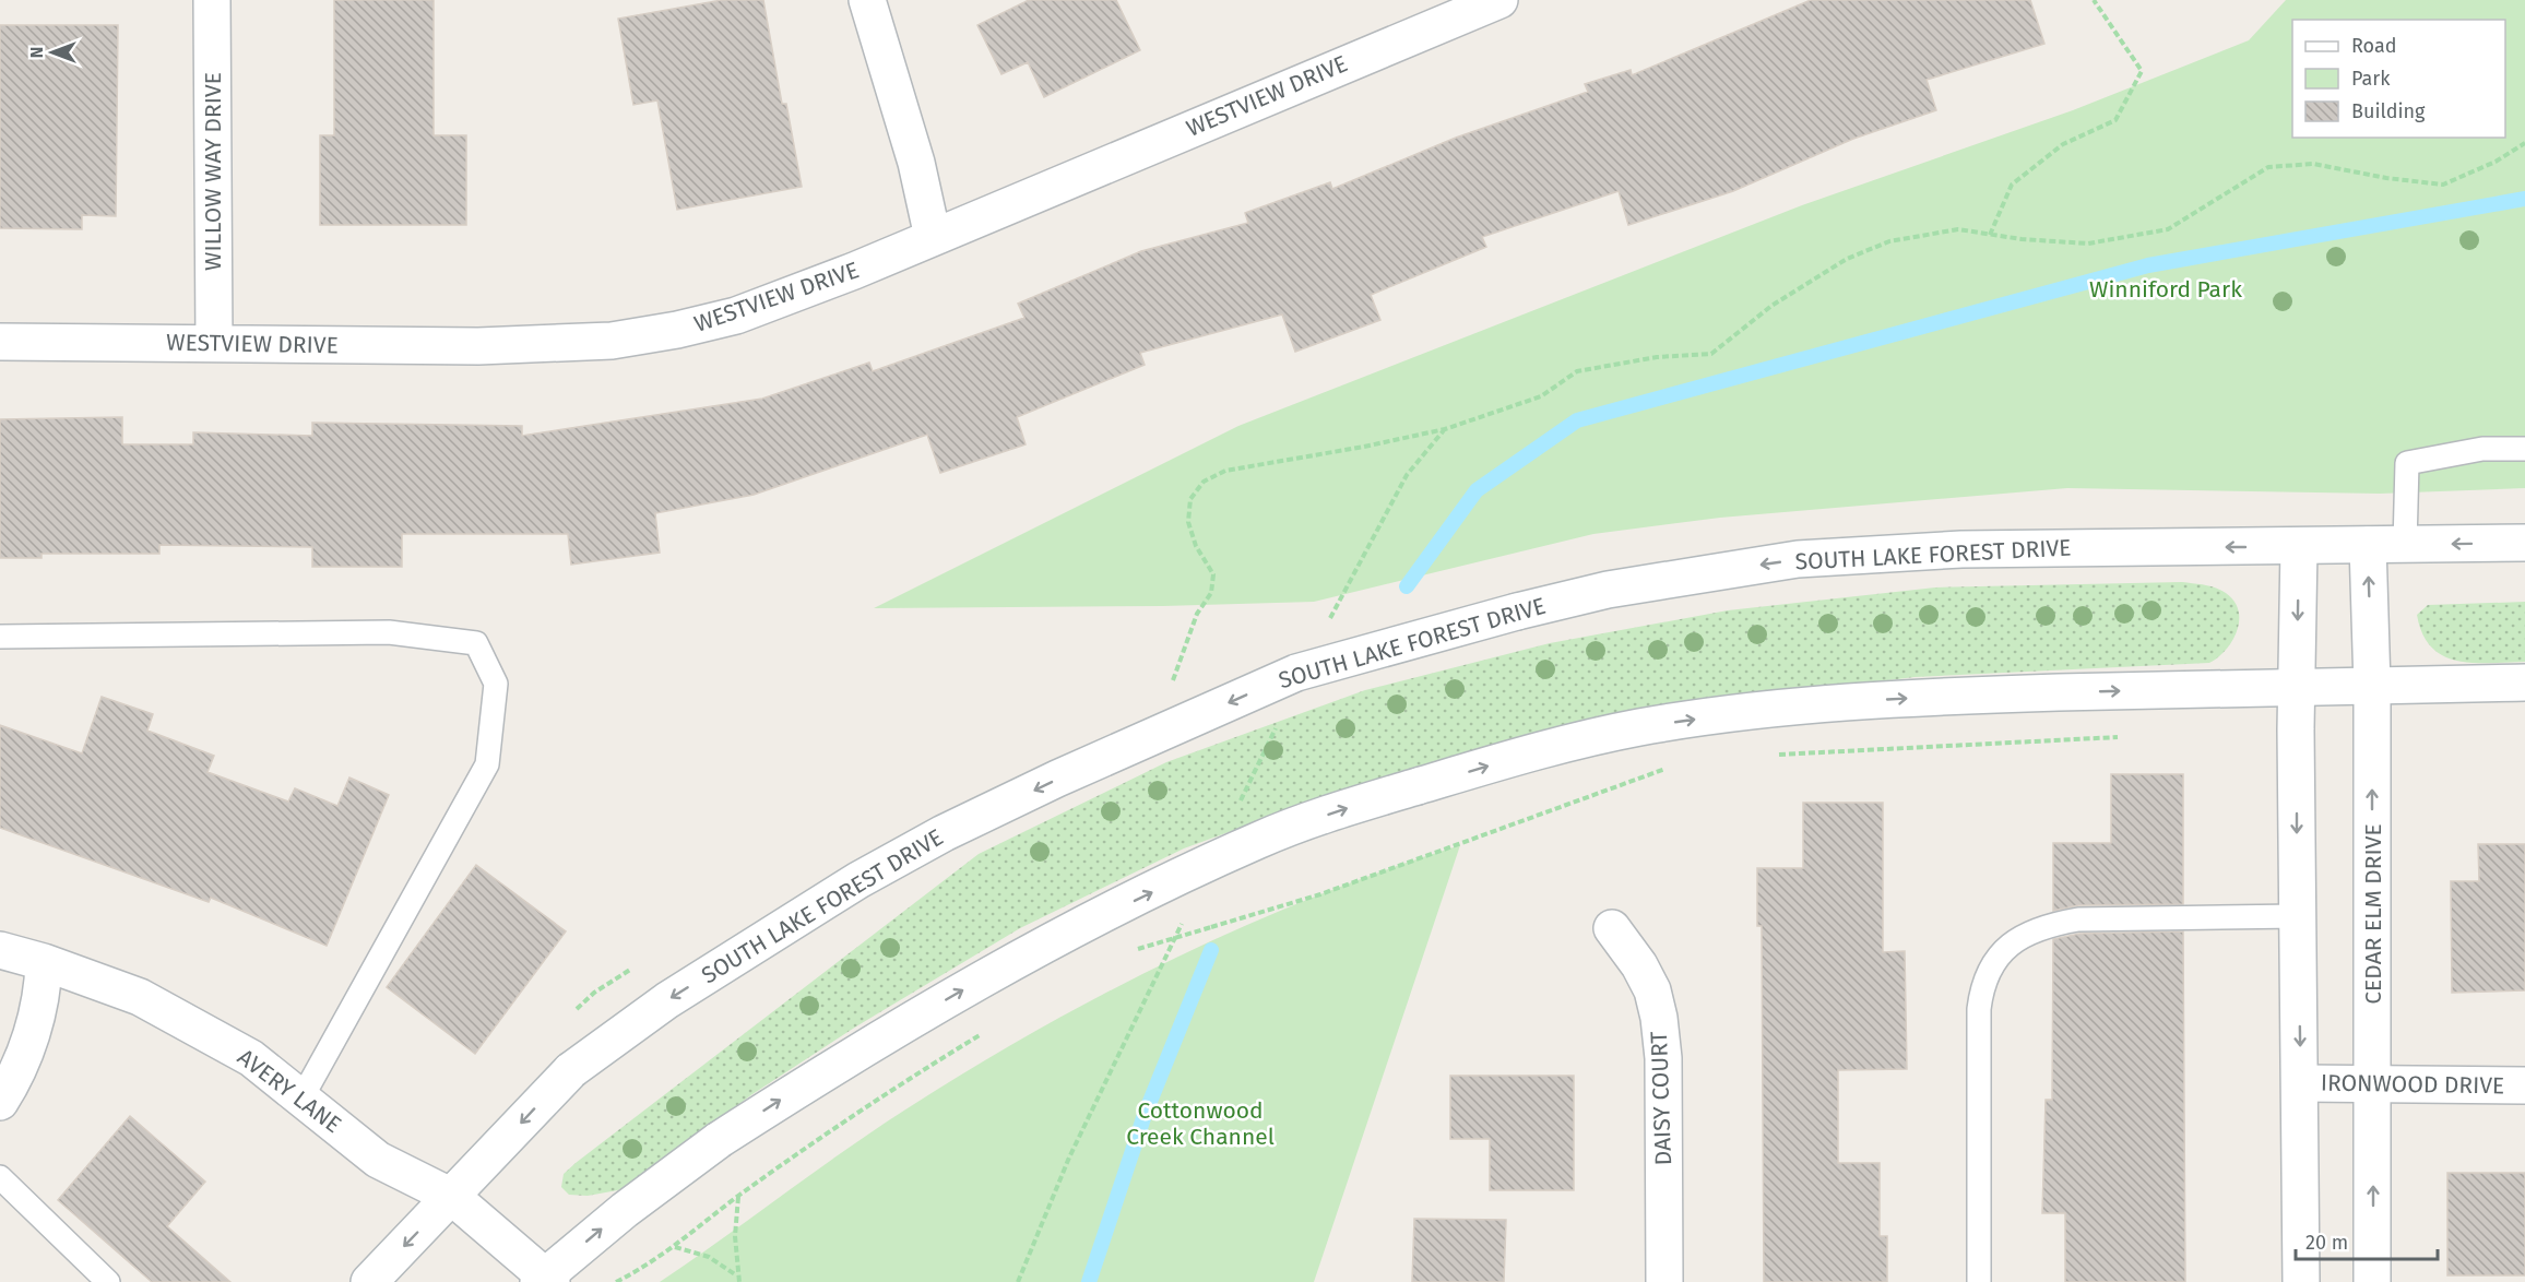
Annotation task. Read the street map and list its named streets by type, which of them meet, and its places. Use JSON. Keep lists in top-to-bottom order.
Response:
{
  "streets": {
    "street": [
      "WESTVIEW DRIVE",
      "WILLOW WAY DRIVE",
      "SOUTH LAKE FOREST DRIVE",
      "CEDAR ELM DRIVE",
      "IRONWOOD DRIVE",
      "AVERY LANE",
      "DAISY COURT"
    ]
  },
  "crossings": [
    ["WESTVIEW DRIVE", "WILLOW WAY DRIVE"],
    ["SOUTH LAKE FOREST DRIVE", "CEDAR ELM DRIVE"],
    ["SOUTH LAKE FOREST DRIVE", "AVERY LANE"],
    ["CEDAR ELM DRIVE", "IRONWOOD DRIVE"]
  ],
  "parks": ["Winniford Park", "Cottonwood Creek Channel"],
  "legend": ["Road", "Park", "Building"],
  "scale_bar": "20 m",
  "north": "left"
}
